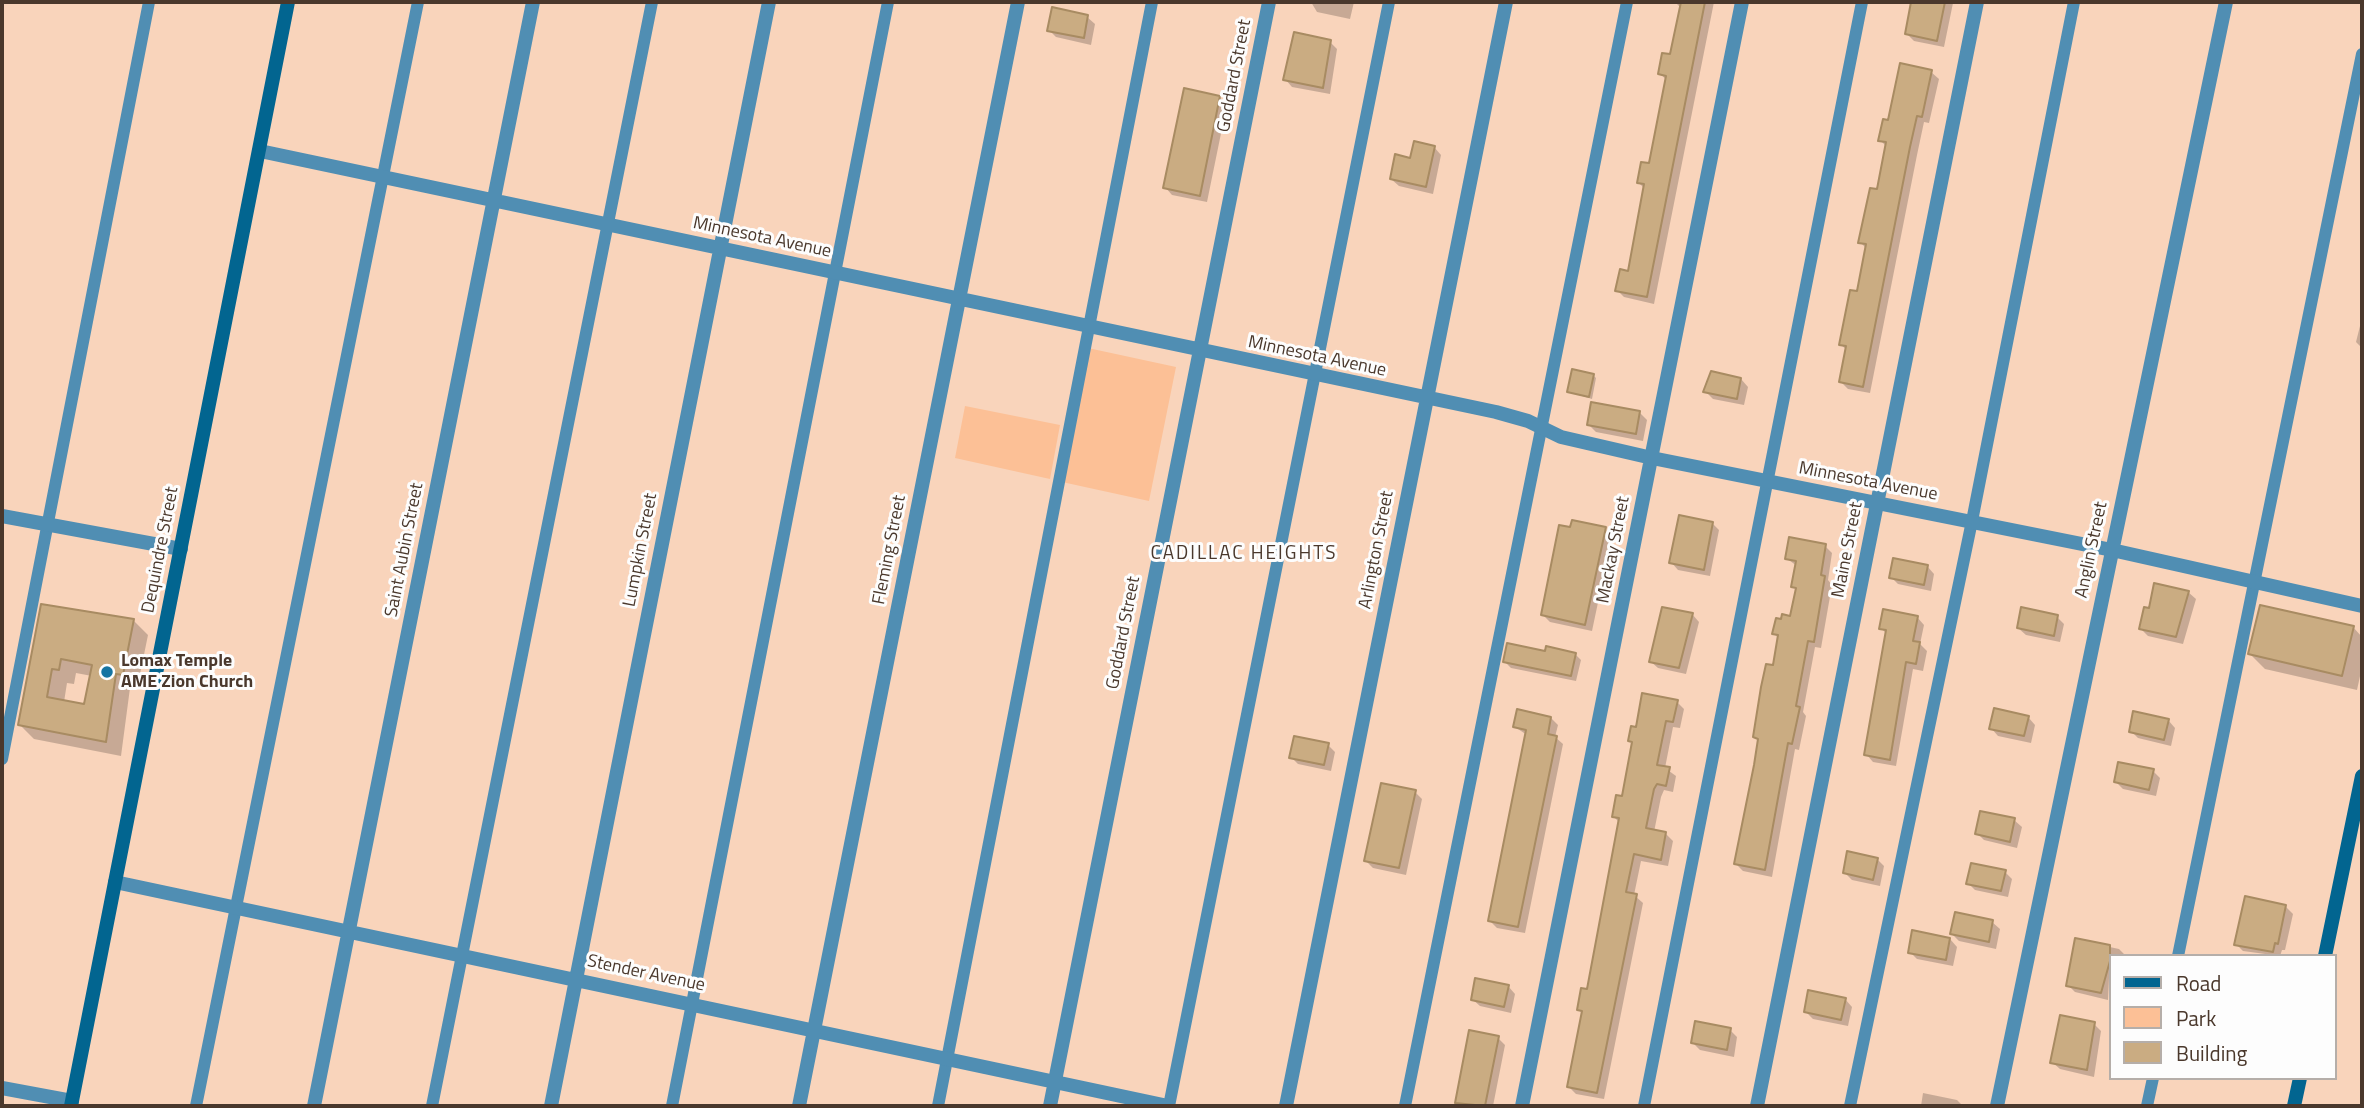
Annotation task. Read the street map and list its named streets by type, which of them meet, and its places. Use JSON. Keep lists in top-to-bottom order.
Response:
{
  "streets": {
    "street": [
      "Goddard Street",
      "Minnesota Avenue",
      "Dequindre Street",
      "Saint Aubin Street",
      "Lumpkin Street",
      "Fleming Street",
      "Arlington Street",
      "Mackay Street",
      "Maine Street",
      "Anglin Street",
      "Stender Avenue"
    ]
  },
  "crossings": [
    ["Goddard Street", "Minnesota Avenue"],
    ["Goddard Street", "Stender Avenue"],
    ["Minnesota Avenue", "Dequindre Street"],
    ["Minnesota Avenue", "Saint Aubin Street"],
    ["Minnesota Avenue", "Lumpkin Street"],
    ["Minnesota Avenue", "Fleming Street"],
    ["Minnesota Avenue", "Arlington Street"],
    ["Minnesota Avenue", "Mackay Street"],
    ["Minnesota Avenue", "Maine Street"],
    ["Minnesota Avenue", "Anglin Street"],
    ["Dequindre Street", "Stender Avenue"],
    ["Saint Aubin Street", "Stender Avenue"],
    ["Lumpkin Street", "Stender Avenue"],
    ["Fleming Street", "Stender Avenue"]
  ],
  "districts": ["CADILLAC HEIGHTS"],
  "places": ["Lomax Temple AME Zion Church"],
  "legend": ["Road", "Park", "Building"]
}
